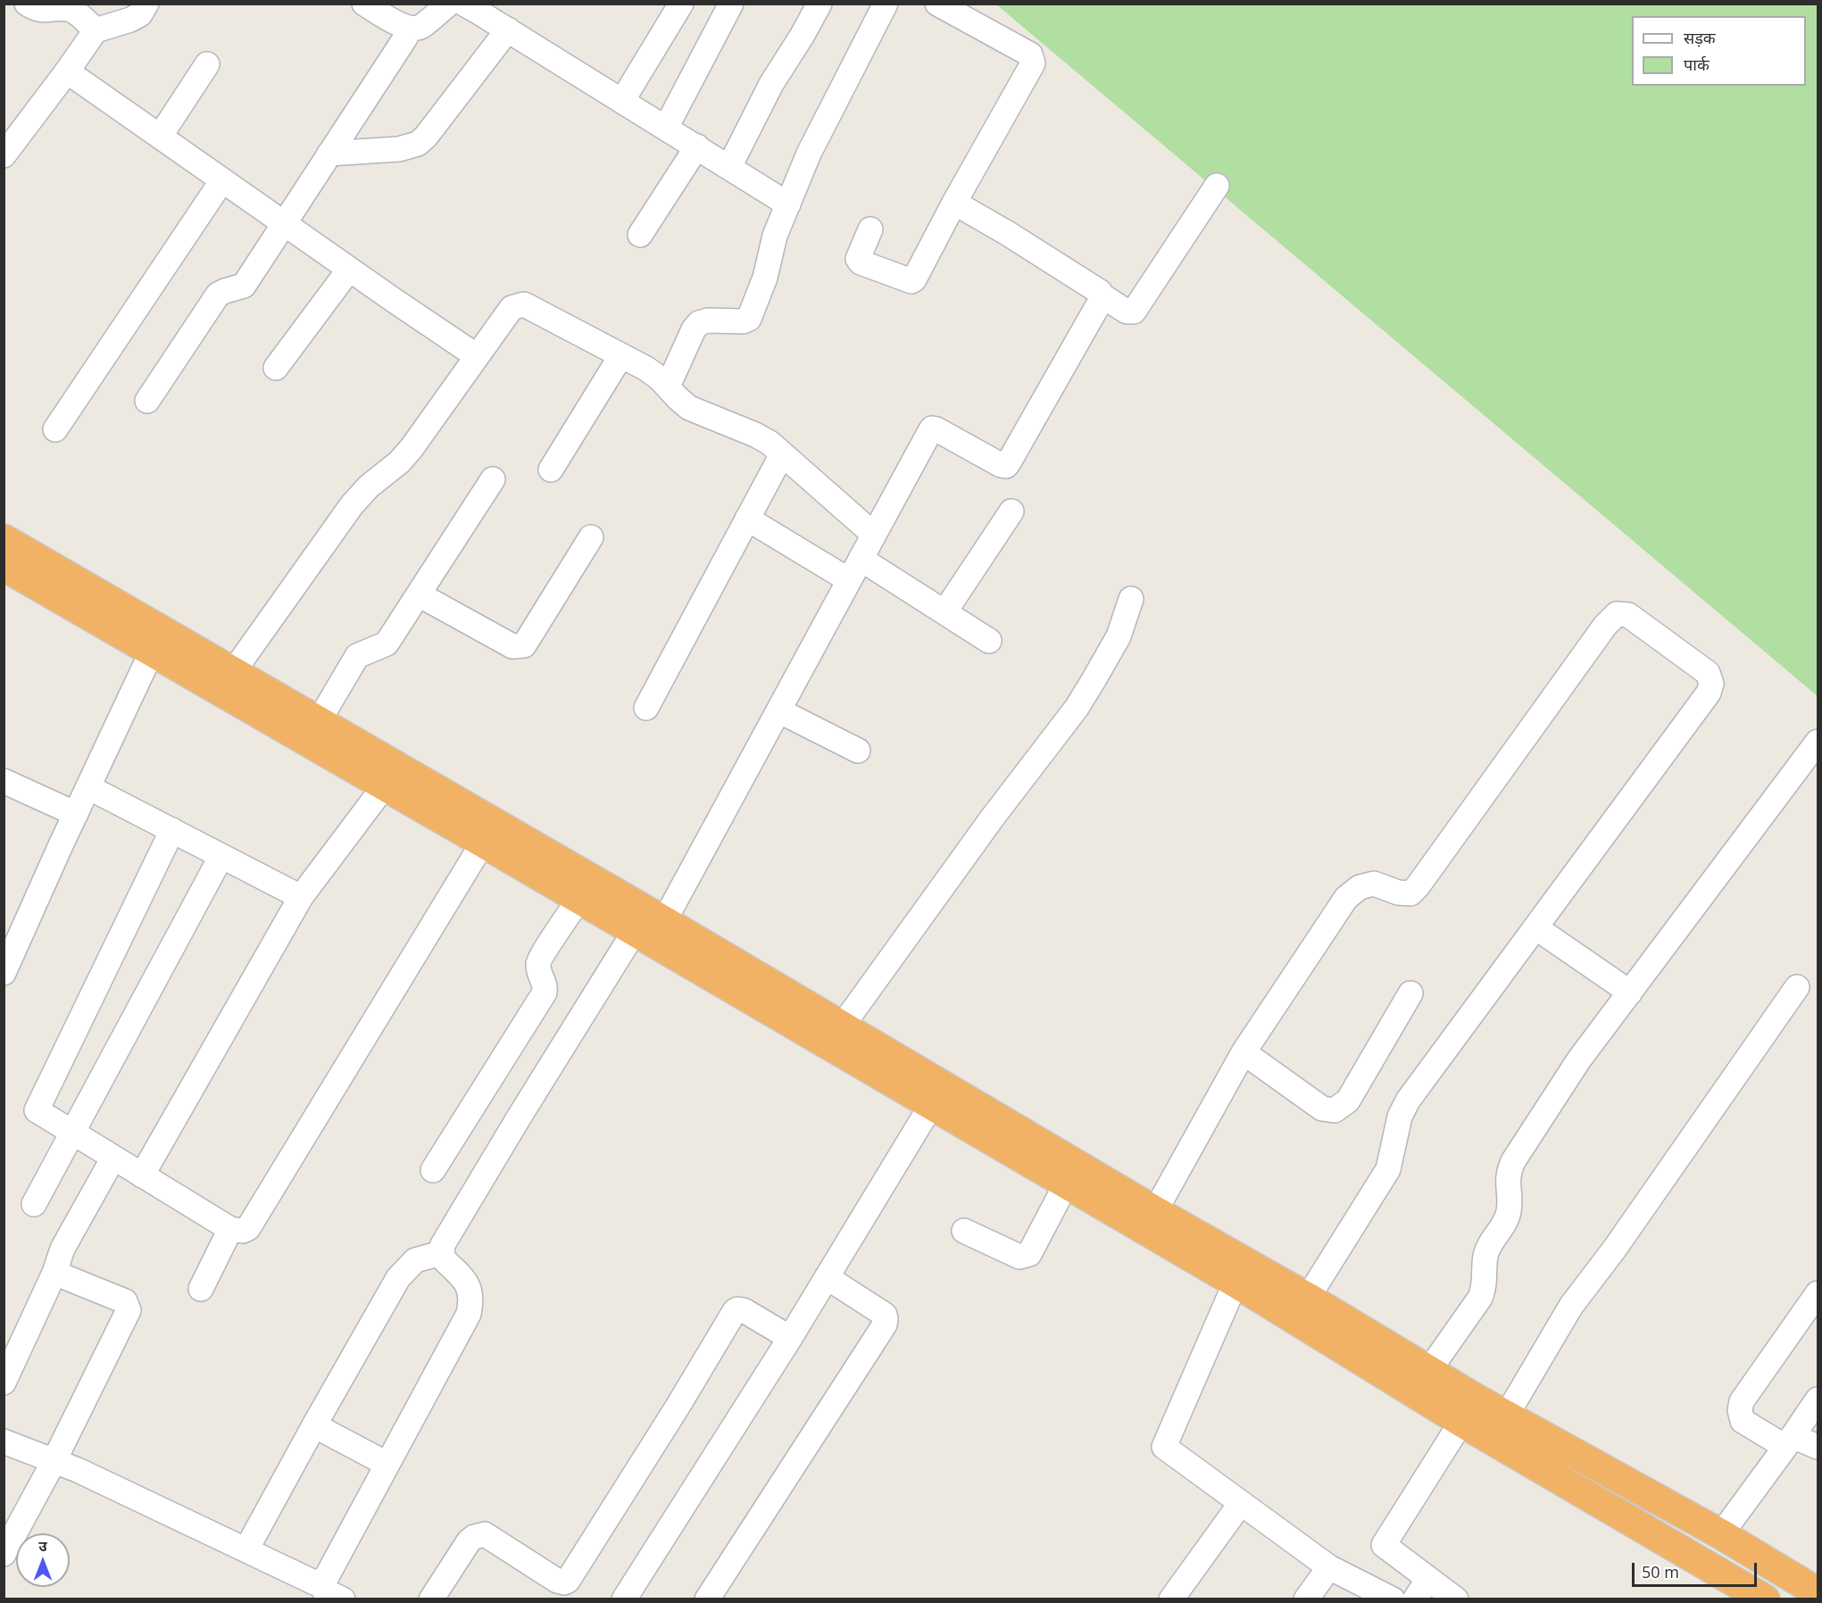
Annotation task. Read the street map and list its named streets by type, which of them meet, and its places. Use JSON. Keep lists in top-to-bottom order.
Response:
{
  "legend": ["सड़क", "पार्क"],
  "scale_bar": "50 m",
  "north": "top"
}
